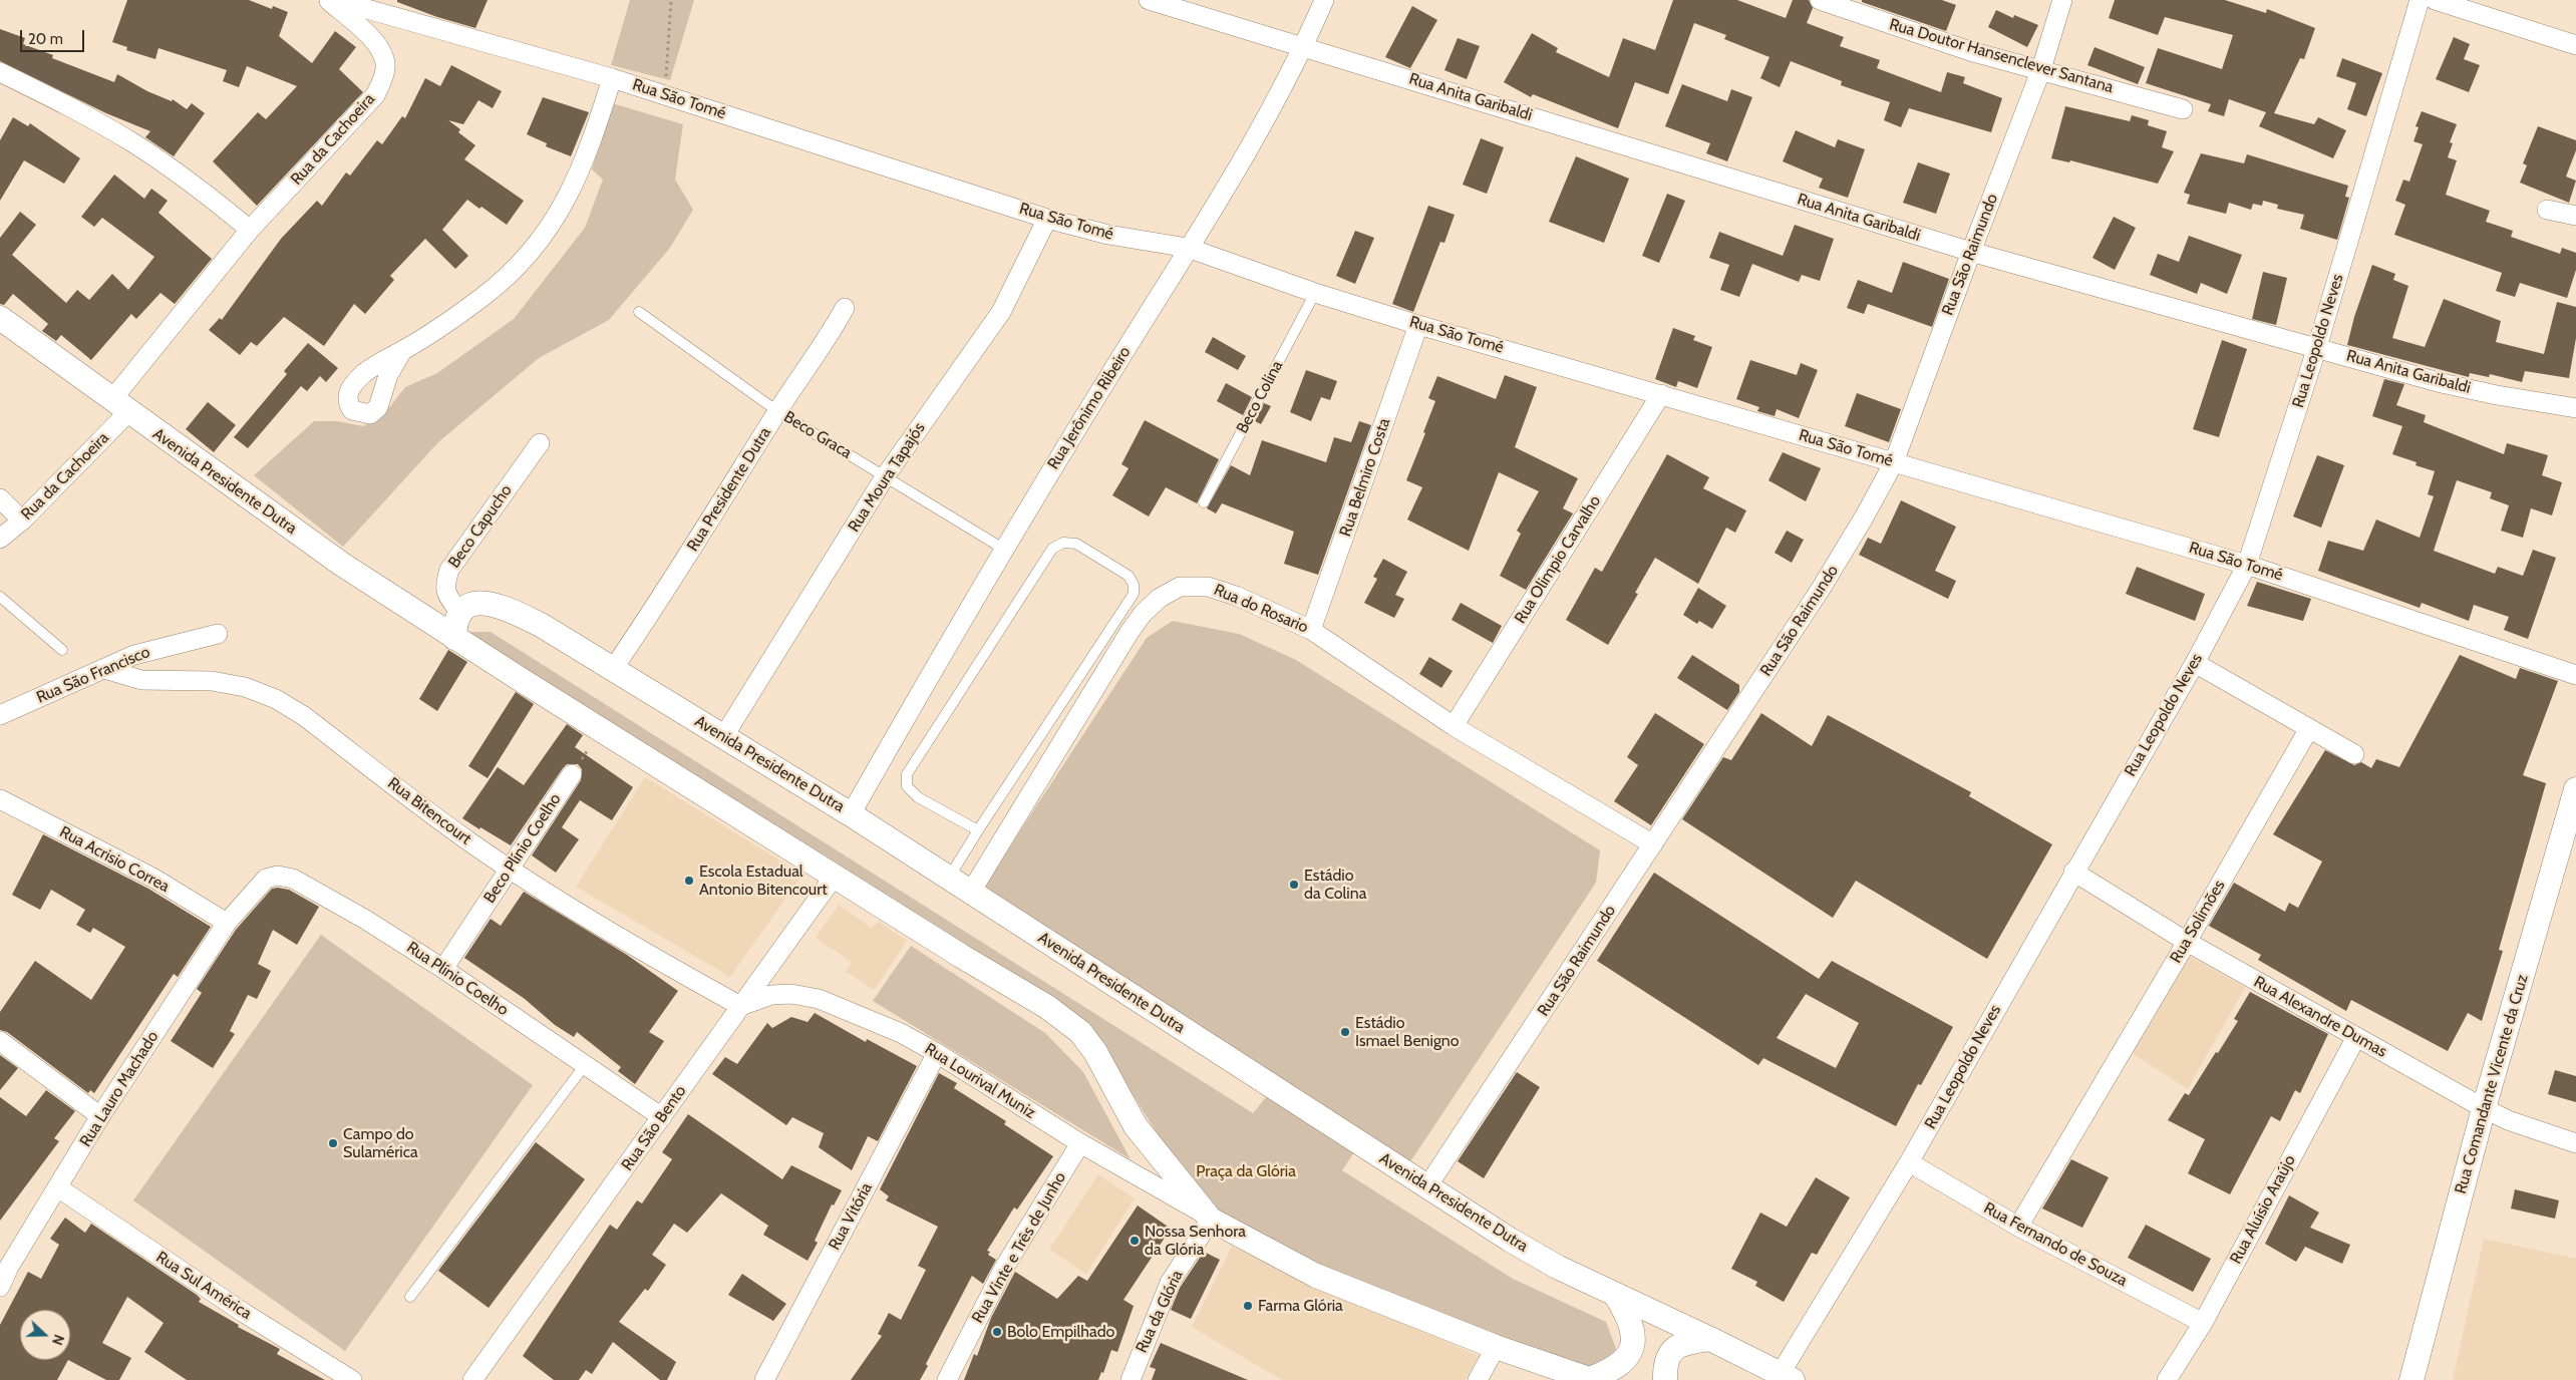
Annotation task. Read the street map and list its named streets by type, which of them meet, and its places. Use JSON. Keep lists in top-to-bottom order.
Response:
{
  "streets": {
    "street": [
      "Rua Doutor Hansenclever Santana",
      "Rua Anita Garibaldi",
      "Rua São Tomé",
      "Rua da Cachoeira",
      "Rua São Raimundo",
      "Rua Leopoldo Neves",
      "Rua Jerônimo Ribeiro",
      "Rua Moura Tapajós",
      "Rua Belmiro Costa",
      "Avenida Presidente Dutra",
      "Rua Presidente Dutra",
      "Beco Capucho",
      "Rua Olimpio Carvalho",
      "Rua do Rosario",
      "Rua São Francisco",
      "Rua Bitencourt",
      "Beco Plínio Coelho",
      "Rua Acrisio Correa",
      "Rua Solimões",
      "Rua Plínio Coelho",
      "Rua Alexandre Dumas",
      "Rua Lourival Muniz",
      "Rua Comandante Vicente da Cruz",
      "Rua Lauro Machado",
      "Rua São Bento",
      "Rua Aluísio Araújo",
      "Rua Vitória",
      "Rua Fernando de Souza",
      "Rua Vinte e Três de Junho",
      "Rua Sul América",
      "Rua da Glória"
    ],
    "lane": ["Beco Colina", "Beco Graca"]
  },
  "crossings": [
    ["Rua Doutor Hansenclever Santana", "Rua São Raimundo"],
    ["Rua Anita Garibaldi", "Rua São Raimundo"],
    ["Rua Anita Garibaldi", "Rua Leopoldo Neves"],
    ["Rua Anita Garibaldi", "Rua Jerônimo Ribeiro"],
    ["Rua São Tomé", "Rua São Raimundo"],
    ["Rua São Tomé", "Rua Leopoldo Neves"],
    ["Rua São Tomé", "Beco Colina"],
    ["Rua São Tomé", "Rua Jerônimo Ribeiro"],
    ["Rua São Tomé", "Rua Moura Tapajós"],
    ["Rua São Tomé", "Rua Belmiro Costa"],
    ["Rua São Tomé", "Rua Olimpio Carvalho"],
    ["Rua da Cachoeira", "Avenida Presidente Dutra"],
    ["Rua São Raimundo", "Avenida Presidente Dutra"],
    ["Rua São Raimundo", "Rua do Rosario"],
    ["Rua Leopoldo Neves", "Avenida Presidente Dutra"],
    ["Rua Leopoldo Neves", "Rua Alexandre Dumas"],
    ["Rua Leopoldo Neves", "Rua Fernando de Souza"],
    ["Rua Jerônimo Ribeiro", "Beco Graca"],
    ["Rua Jerônimo Ribeiro", "Avenida Presidente Dutra"],
    ["Beco Graca", "Rua Moura Tapajós"],
    ["Beco Graca", "Rua Presidente Dutra"],
    ["Rua Moura Tapajós", "Avenida Presidente Dutra"],
    ["Rua Belmiro Costa", "Rua do Rosario"],
    ["Avenida Presidente Dutra", "Rua Presidente Dutra"],
    ["Avenida Presidente Dutra", "Beco Capucho"],
    ["Avenida Presidente Dutra", "Rua do Rosario"],
    ["Avenida Presidente Dutra", "Rua Lourival Muniz"],
    ["Avenida Presidente Dutra", "Rua São Bento"],
    ["Avenida Presidente Dutra", "Rua da Glória"],
    ["Rua Olimpio Carvalho", "Rua do Rosario"],
    ["Rua São Francisco", "Rua Bitencourt"],
    ["Rua Bitencourt", "Beco Plínio Coelho"],
    ["Rua Bitencourt", "Rua Lourival Muniz"],
    ["Rua Bitencourt", "Rua São Bento"],
    ["Beco Plínio Coelho", "Rua Plínio Coelho"],
    ["Rua Acrisio Correa", "Rua Lauro Machado"],
    ["Rua Solimões", "Rua Alexandre Dumas"],
    ["Rua Solimões", "Rua Fernando de Souza"],
    ["Rua Plínio Coelho", "Rua Lauro Machado"],
    ["Rua Plínio Coelho", "Rua São Bento"],
    ["Rua Alexandre Dumas", "Rua Comandante Vicente da Cruz"],
    ["Rua Alexandre Dumas", "Rua Aluísio Araújo"],
    ["Rua Lourival Muniz", "Rua São Bento"],
    ["Rua Lourival Muniz", "Rua Vitória"],
    ["Rua Lourival Muniz", "Rua Vinte e Três de Junho"],
    ["Rua Lourival Muniz", "Rua da Glória"],
    ["Rua Lauro Machado", "Rua Sul América"],
    ["Rua Aluísio Araújo", "Rua Fernando de Souza"]
  ],
  "parks": ["Praça da Glória"],
  "places": [
    "Escola Estadual Antonio Bitencourt",
    "Estádio da Colina",
    "Estádio Ismael Benigno",
    "Campo do Sulamérica",
    "Nossa Senhora da Glória",
    "Farma Glória",
    "Bolo Empilhado"
  ],
  "scale_bar": "20 m",
  "north": "right"
}
